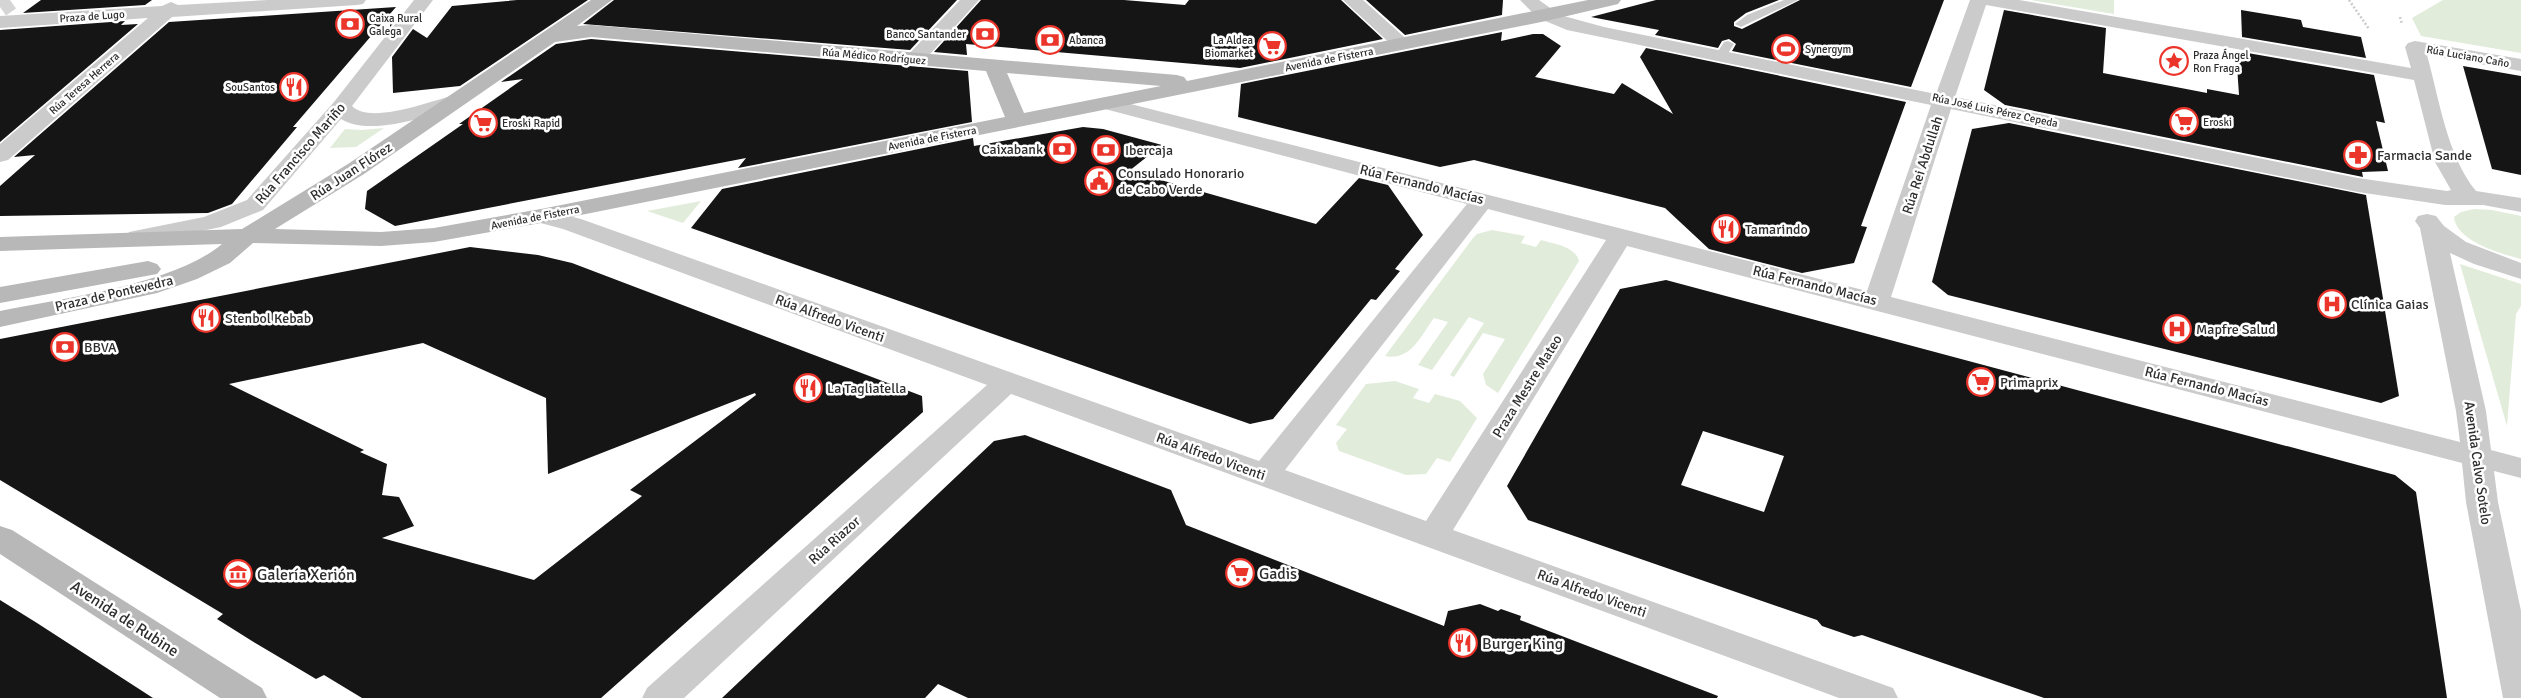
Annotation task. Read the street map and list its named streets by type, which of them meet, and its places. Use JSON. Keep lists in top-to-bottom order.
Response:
{
  "streets": {
    "street": [
      "Praza de Lugo",
      "Rúa Médico Rodríguez",
      "Rúa Luciano Caño",
      "Avenida de Fisterra",
      "Rúa Teresa Herrera",
      "Rúa José Luis Pérez Cepeda",
      "Rúa Francisco Mariño",
      "Rúa Rei Abdullah",
      "Rúa Juan Flórez",
      "Rúa Fernando Macías",
      "Praza de Pontevedra",
      "Rúa Alfredo Vicenti",
      "Praza Mestre Mateo",
      "Avenida Calvo Sotelo",
      "Rúa Riazor",
      "Avenida de Rubine"
    ]
  },
  "crossings": [
    ["Praza de Lugo", "Rúa Teresa Herrera"],
    ["Rúa Médico Rodríguez", "Avenida de Fisterra"],
    ["Rúa Médico Rodríguez", "Rúa Juan Flórez"],
    ["Avenida de Fisterra", "Rúa José Luis Pérez Cepeda"],
    ["Avenida de Fisterra", "Rúa Juan Flórez"],
    ["Avenida de Fisterra", "Rúa Fernando Macías"],
    ["Avenida de Fisterra", "Praza de Pontevedra"],
    ["Avenida de Fisterra", "Rúa Alfredo Vicenti"],
    ["Rúa José Luis Pérez Cepeda", "Rúa Rei Abdullah"],
    ["Rúa José Luis Pérez Cepeda", "Avenida Calvo Sotelo"],
    ["Rúa Francisco Mariño", "Rúa Juan Flórez"],
    ["Rúa Rei Abdullah", "Rúa Fernando Macías"],
    ["Rúa Juan Flórez", "Praza de Pontevedra"],
    ["Rúa Fernando Macías", "Praza Mestre Mateo"],
    ["Rúa Fernando Macías", "Avenida Calvo Sotelo"],
    ["Rúa Alfredo Vicenti", "Praza Mestre Mateo"],
    ["Rúa Alfredo Vicenti", "Rúa Riazor"]
  ],
  "places": {
    "bank": [
      "Caixa Rural Galega",
      "Banco Santander",
      "Abanca",
      "Caixabank",
      "Ibercaja",
      "BBVA"
    ],
    "supermarket": [
      "La Aldea Biomarket",
      "Eroski",
      "Eroski Rapid",
      "Primaprix",
      "Gadis"
    ],
    "sports": ["Synergym"],
    "place": ["Praza Ángel Ron Fraga"],
    "restaurant": [
      "SouSantos",
      "Tamarindo",
      "Stenbol Kebab",
      "La Tagliatella",
      "Burger King"
    ],
    "pharmacy": ["Farmacia Sande"],
    "public building": ["Consulado Honorario de Cabo Verde"],
    "hospital": ["Clínica Gaias", "Mapfre Salud"],
    "museum": ["Galería Xerión"]
  }
}
